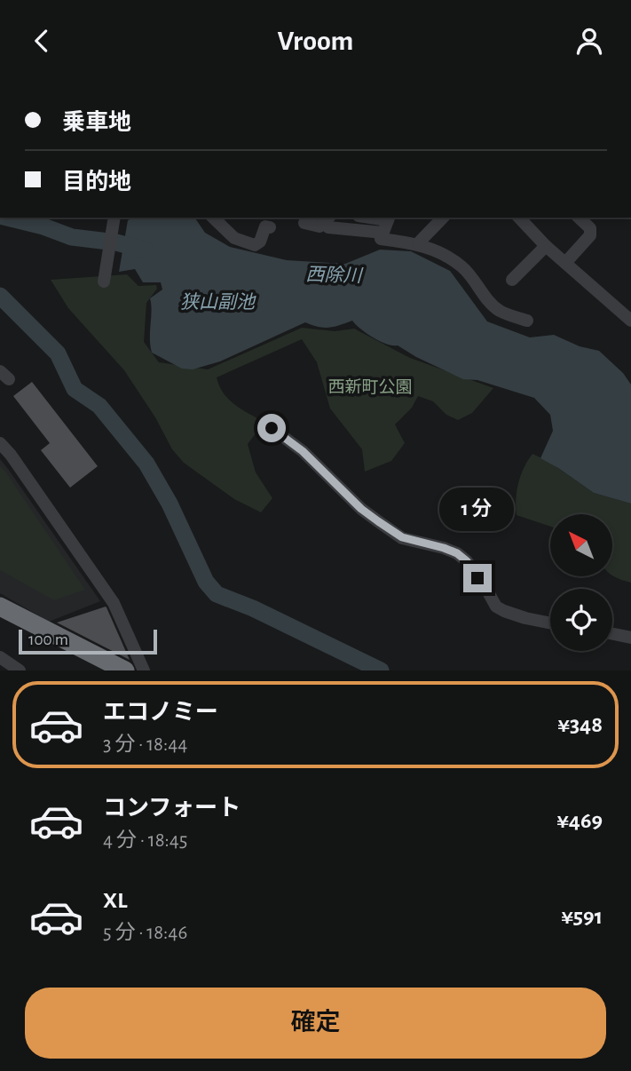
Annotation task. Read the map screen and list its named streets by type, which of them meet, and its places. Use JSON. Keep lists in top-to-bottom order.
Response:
{
  "water": ["西除川", "狭山副池"],
  "parks": ["西新町公園"],
  "scale_bar": "100 m",
  "north": "top left",
  "page": {
    "header": "Vroom",
    "banner": ["乗車地", "目的地"],
    "bubble": "1 分",
    "scale": "100 m",
    "list": [
      {
        "name": "エコノミー",
        "note": "3 分 · 18:44",
        "value": "¥348"
      },
      {
        "name": "コンフォート",
        "note": "4 分 · 18:45",
        "value": "¥469"
      },
      {
        "name": "XL",
        "note": "5 分 · 18:46",
        "value": "¥591"
      }
    ],
    "buttons": "確定"
  }
}
